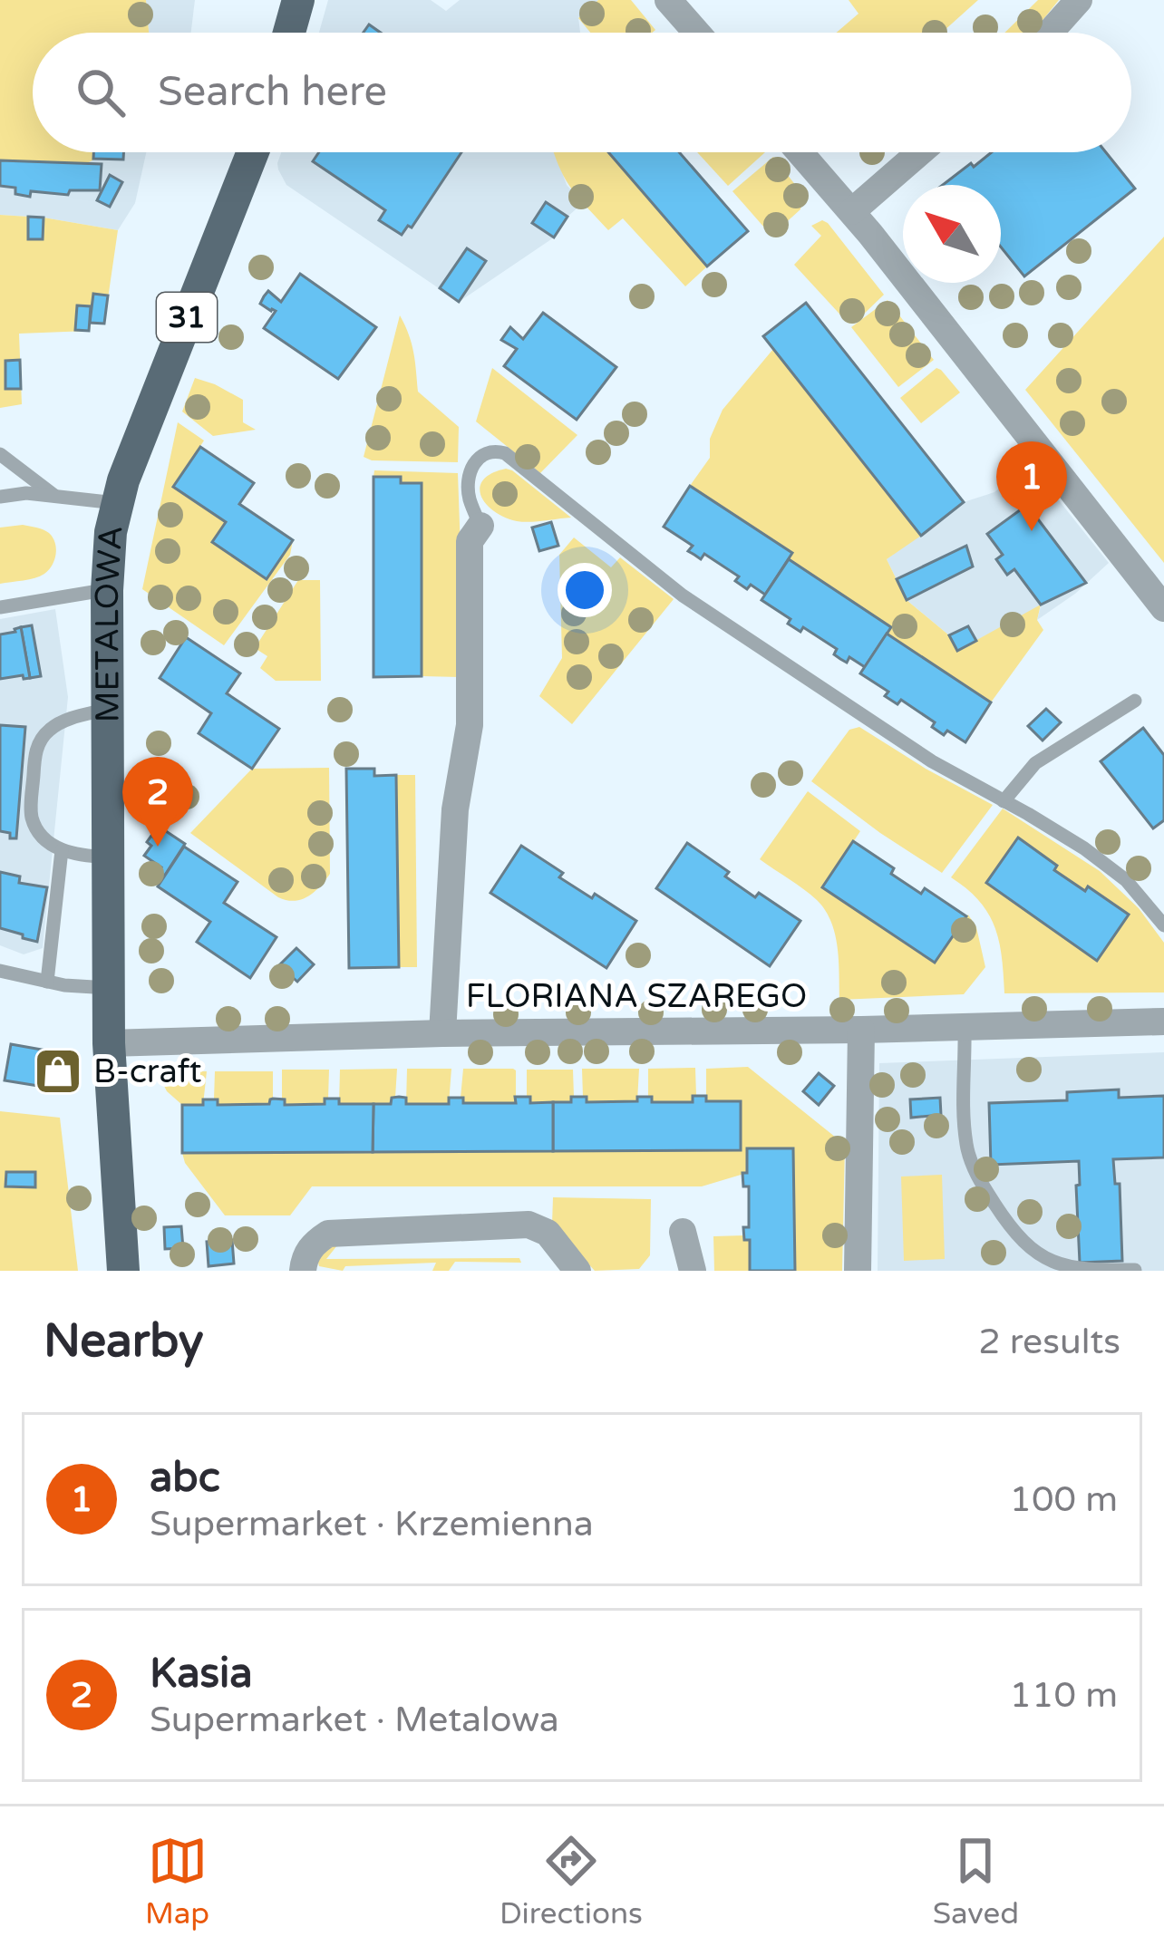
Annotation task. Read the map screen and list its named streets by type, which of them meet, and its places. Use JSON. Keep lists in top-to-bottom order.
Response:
{
  "streets": {
    "main road": ["31", "METALOWA"],
    "street": ["FLORIANA SZAREGO"]
  },
  "crossings": [
    ["METALOWA", "FLORIANA SZAREGO"]
  ],
  "places": {
    "shop": ["B-craft"]
  },
  "north": "top left",
  "page": {
    "search": "Search here",
    "pins": ["1", "2"],
    "heading": ["Nearby", "2 results"],
    "list": [
      {
        "mark": "1",
        "name": "abc",
        "note": "Supermarket · Krzemienna",
        "value": "100 m"
      },
      {
        "mark": "2",
        "name": "Kasia",
        "note": "Supermarket · Metalowa",
        "value": "110 m"
      }
    ],
    "nav": ["Map", "Directions", "Saved"]
  }
}
